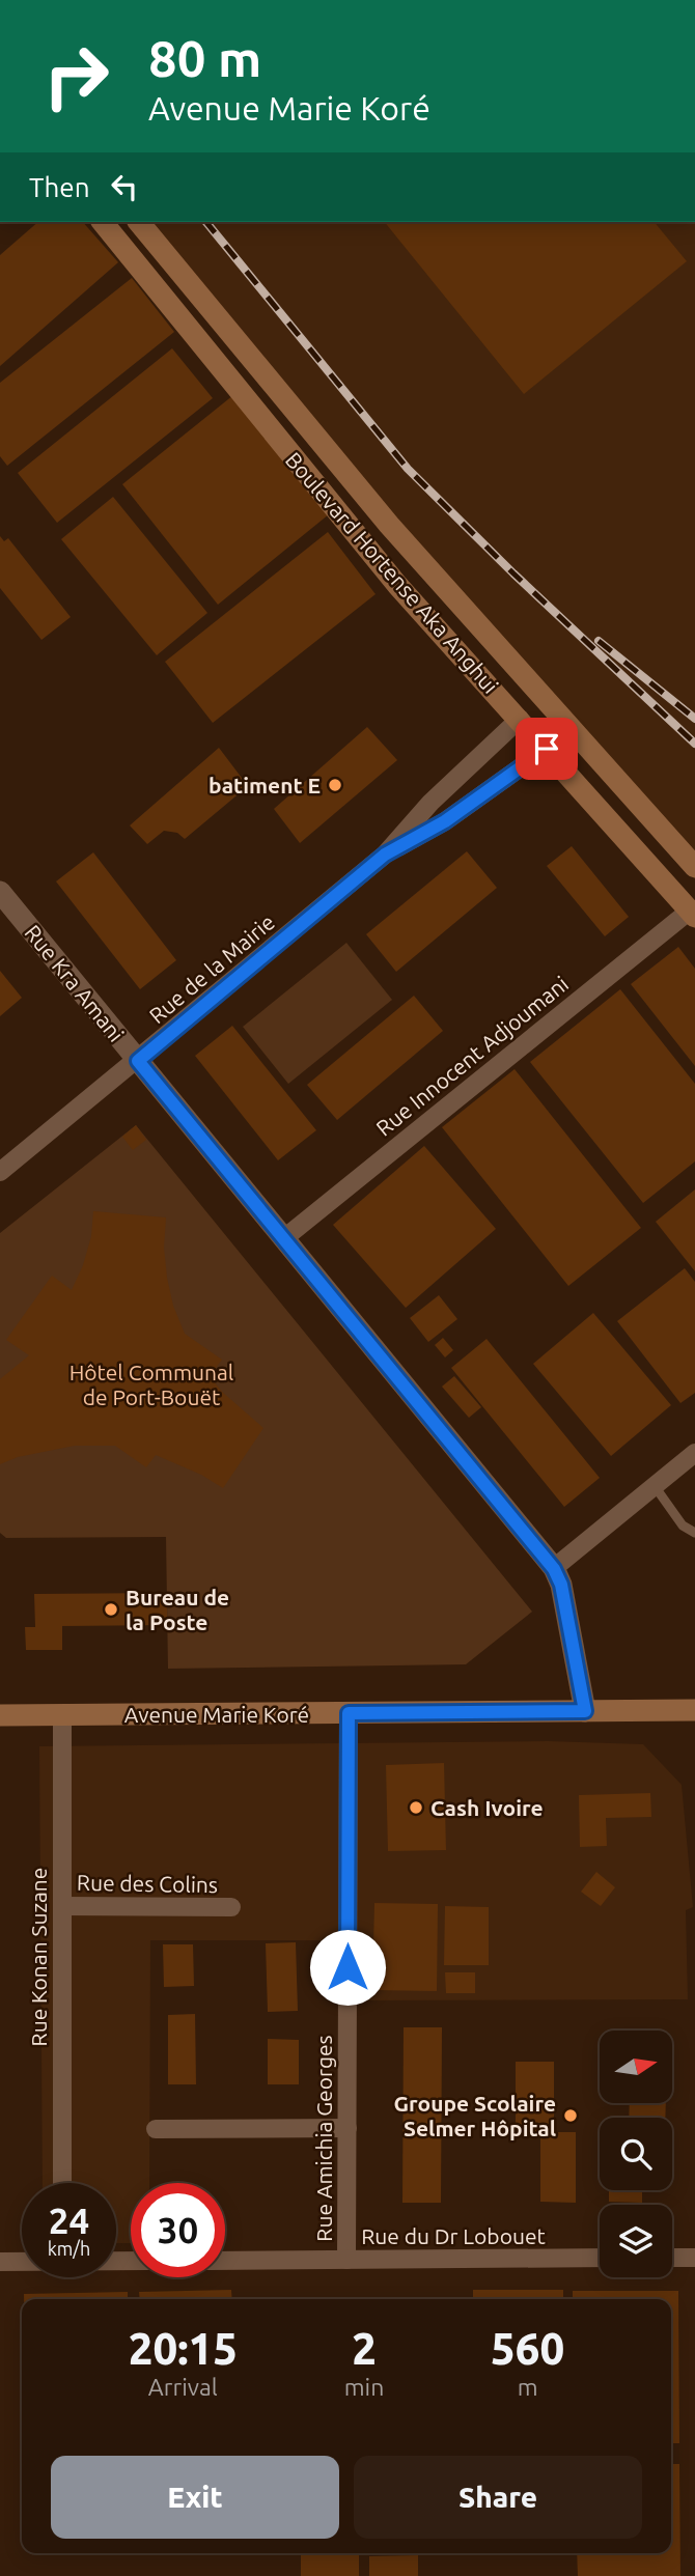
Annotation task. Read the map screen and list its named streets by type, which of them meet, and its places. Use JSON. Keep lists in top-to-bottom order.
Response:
{
  "streets": {
    "main road": ["Boulevard Hortense Aka Anghui", "Avenue Marie Koré"],
    "street": [
      "Rue de la Mairie",
      "Rue Kra Amani",
      "Rue Innocent Adjoumani",
      "Rue des Colins",
      "Rue Konan Suzane",
      "Rue Amichia Georges",
      "Rue du Dr Lobouet"
    ]
  },
  "crossings": [
    ["Boulevard Hortense Aka Anghui", "Rue de la Mairie"],
    ["Boulevard Hortense Aka Anghui", "Rue Innocent Adjoumani"],
    ["Rue de la Mairie", "Rue Kra Amani"],
    ["Rue Kra Amani", "Rue Innocent Adjoumani"],
    ["Rue Kra Amani", "Avenue Marie Koré"],
    ["Avenue Marie Koré", "Rue Konan Suzane"],
    ["Avenue Marie Koré", "Rue Amichia Georges"],
    ["Rue des Colins", "Rue Konan Suzane"],
    ["Rue Amichia Georges", "Rue du Dr Lobouet"]
  ],
  "parks": ["Hôtel Communal de Port-Bouët"],
  "places": [
    "batiment E",
    "Bureau de la Poste",
    "Cash Ivoire",
    "Groupe Scolaire Selmer Hôpital"
  ],
  "north": "right",
  "page": {
    "turn": ["80 m", "Avenue Marie Koré"],
    "then": "Then",
    "speed": "24 km/h",
    "limit": "30",
    "eta": [
      "20:15",
      "Arrival",
      "2",
      "min",
      "560",
      "m"
    ],
    "buttons": ["Exit", "Share"]
  }
}
